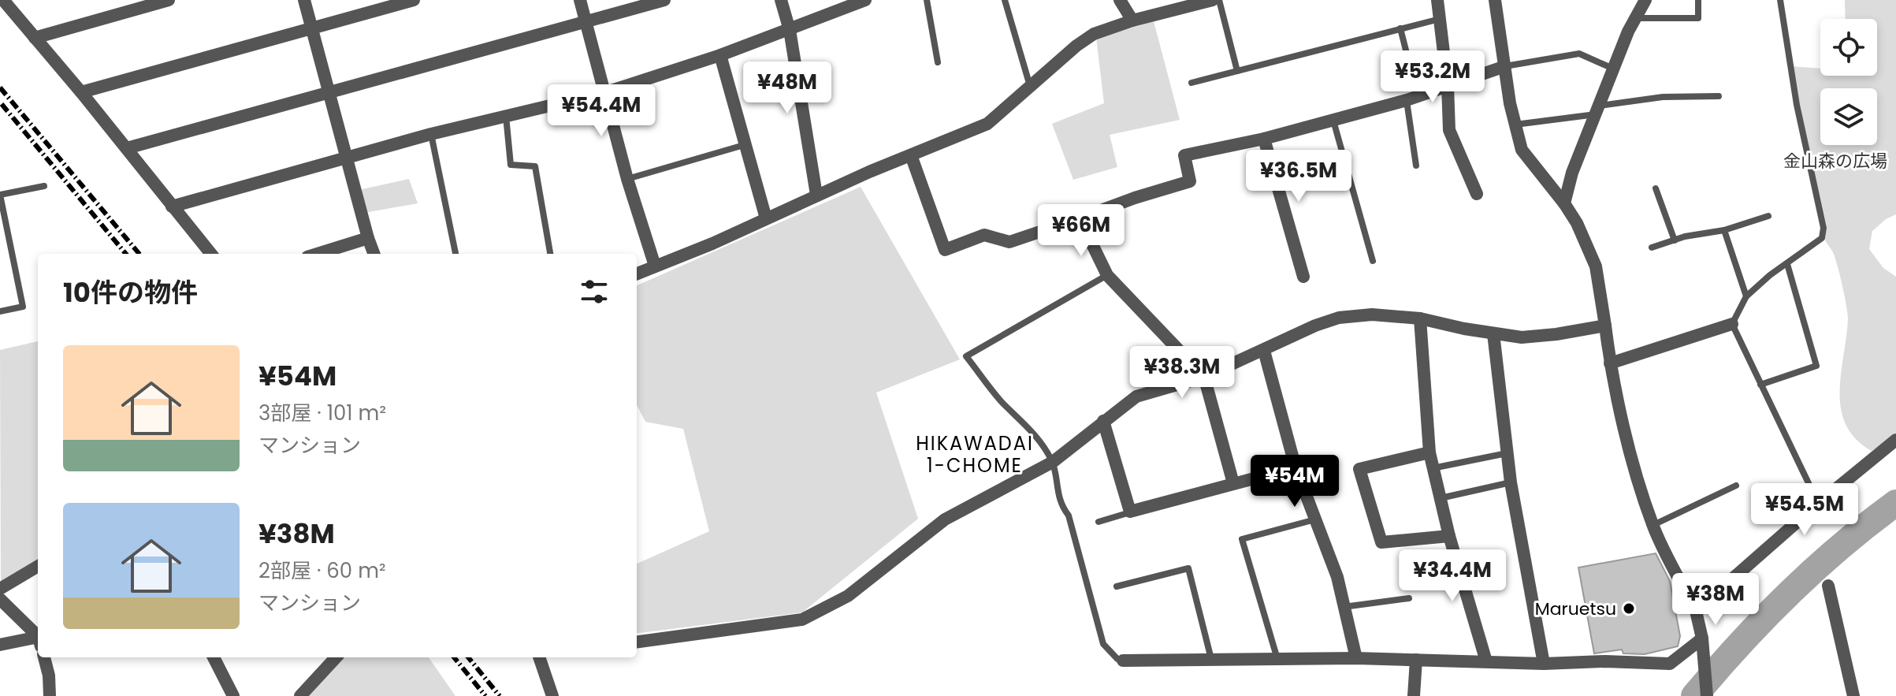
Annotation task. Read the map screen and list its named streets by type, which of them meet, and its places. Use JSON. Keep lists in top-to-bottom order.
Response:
{
  "districts": ["HIKAWADAI 1-CHOME"],
  "parks": ["金山森の広場"],
  "places": ["Maruetsu"],
  "page": {
    "price": [
      "¥53.2M",
      "¥48M",
      "¥54.4M",
      "¥36.5M",
      "¥66M",
      "¥38.3M",
      "¥54M",
      "¥54.5M",
      "¥34.4M",
      "¥38M"
    ],
    "heading": "10件の物件",
    "list": [
      {
        "name": "¥54M",
        "note": "3部屋 · 101 m² · マンション"
      },
      {
        "name": "¥38M",
        "note": "2部屋 · 60 m² · マンション"
      }
    ]
  }
}
